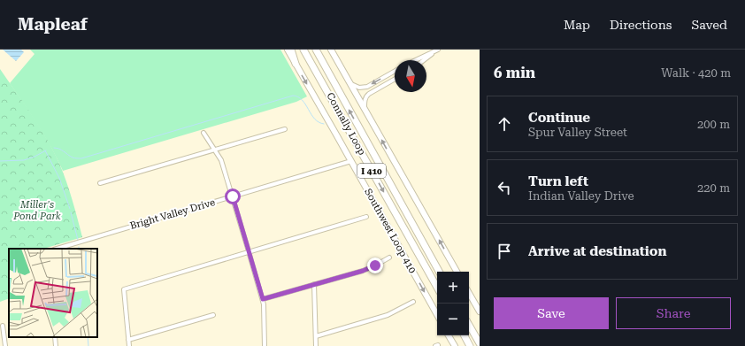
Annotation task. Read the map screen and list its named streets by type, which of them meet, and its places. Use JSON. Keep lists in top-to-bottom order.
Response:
{
  "streets": {
    "highway": ["Connally Loop", "I 410"],
    "main road": ["Southwest Loop 410"],
    "street": ["Bright Valley Drive"]
  },
  "crossings": [
    ["Bright Valley Drive", "Southwest Loop 410"]
  ],
  "parks": ["Miller's Pond Park"],
  "north": "bottom",
  "page": {
    "header": "Mapleaf",
    "nav": ["Map", "Directions", "Saved"],
    "heading": ["6 min", "Walk · 420 m"],
    "list": [
      ["Continue", "Spur Valley Street", "200 m"],
      ["Turn left", "Indian Valley Drive", "220 m"],
      "Arrive at destination"
    ],
    "map_buttons": ["+", "−"],
    "buttons": ["Save", "Share"]
  }
}
